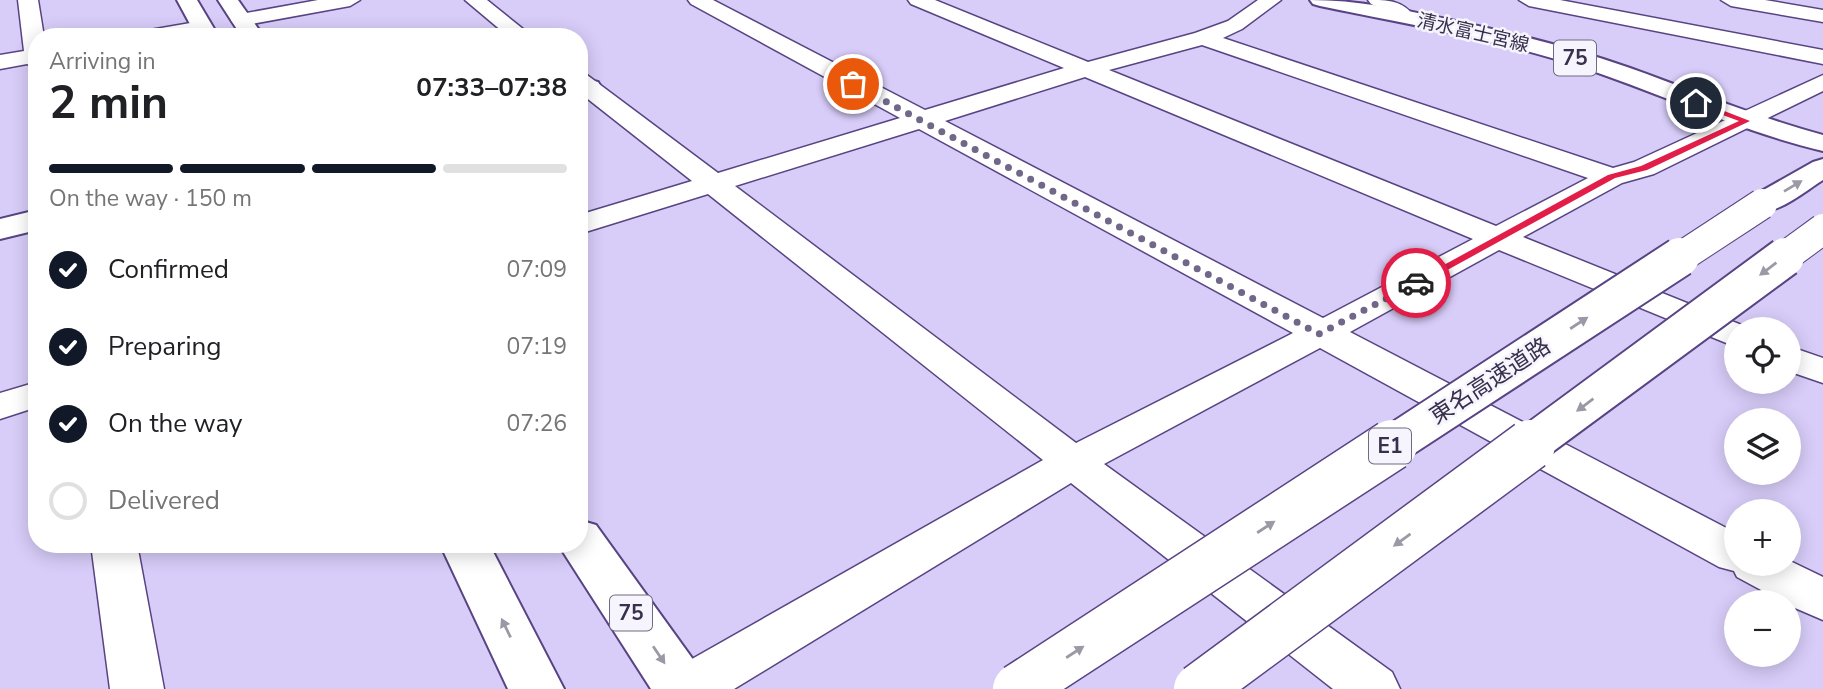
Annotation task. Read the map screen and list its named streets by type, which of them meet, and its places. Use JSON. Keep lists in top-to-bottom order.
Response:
{
  "streets": {
    "main road": [
      "清水富士宮線",
      "75",
      "東名高速道路",
      "E1"
    ]
  },
  "page": {
    "heading": ["2 min", "Arriving in", "07:33–07:38"],
    "bar": "On the way · 150 m",
    "list": [
      ["Confirmed", "07:09"],
      ["Preparing", "07:19"],
      ["On the way", "07:26"],
      "Delivered"
    ],
    "map_buttons": ["+", "−"]
  }
}
